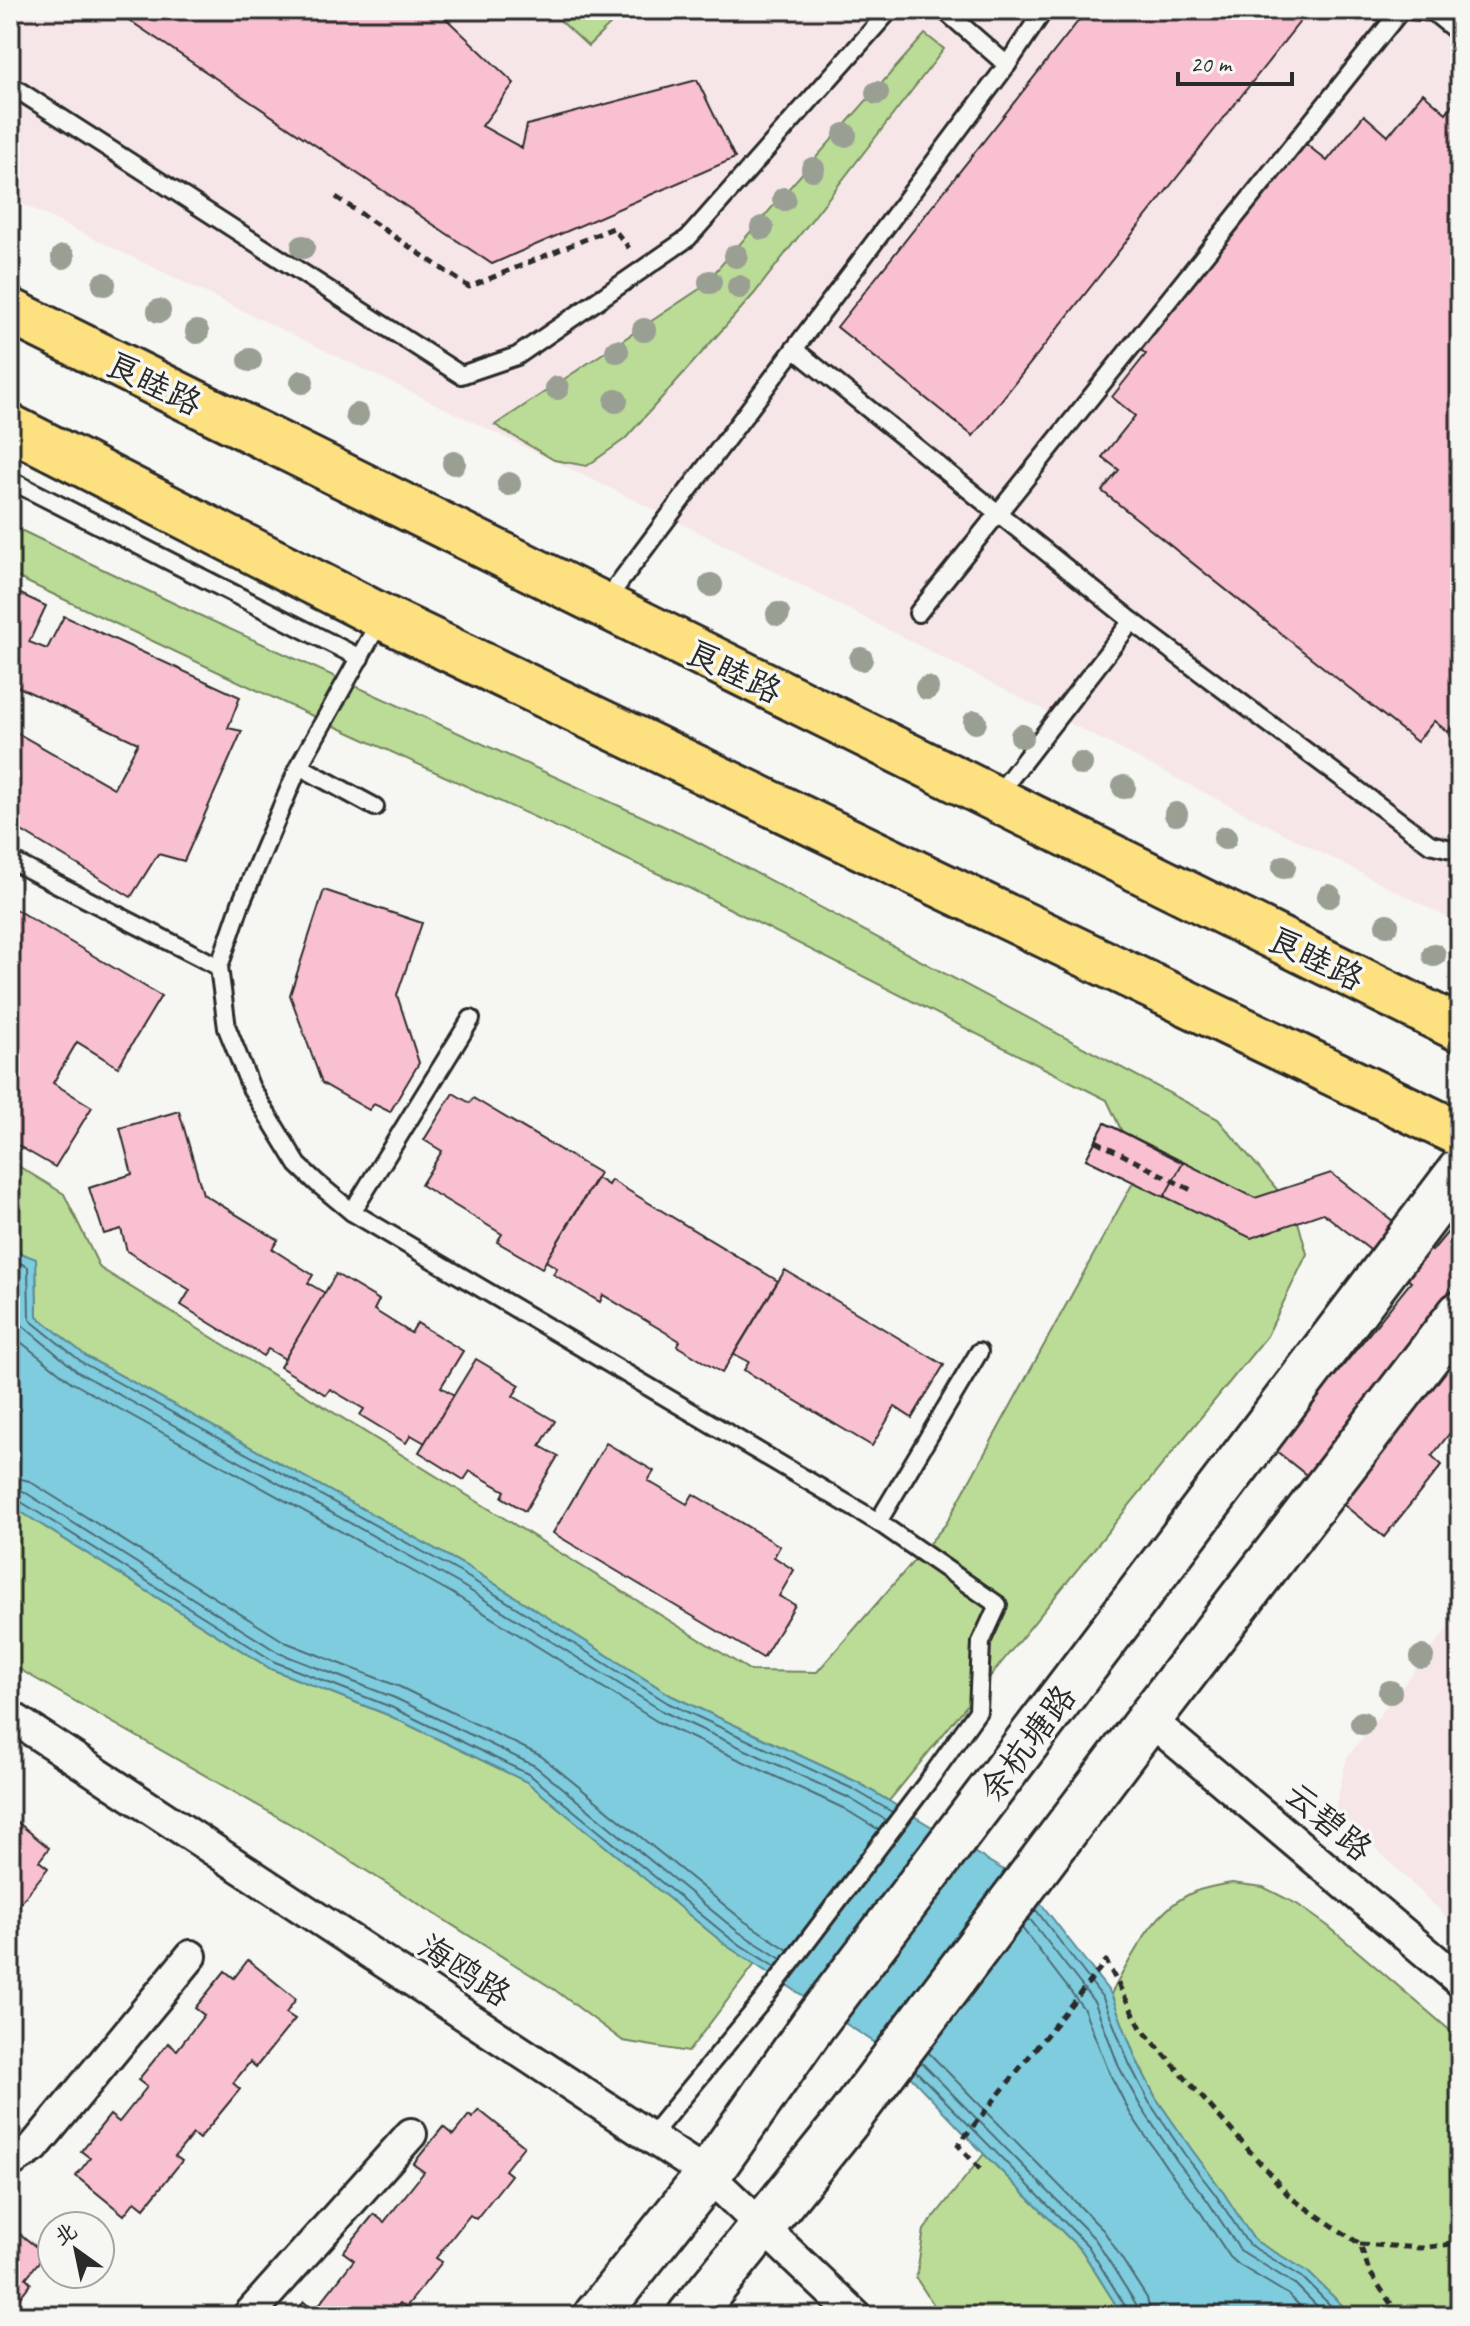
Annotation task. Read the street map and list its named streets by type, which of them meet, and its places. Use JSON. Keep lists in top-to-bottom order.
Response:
{
  "streets": {
    "main road": ["良睦路", "余杭塘路"],
    "street": ["云碧路", "海鸥路"]
  },
  "crossings": [
    ["余杭塘路", "海鸥路"]
  ],
  "scale_bar": "20 m",
  "north": "top left"
}
